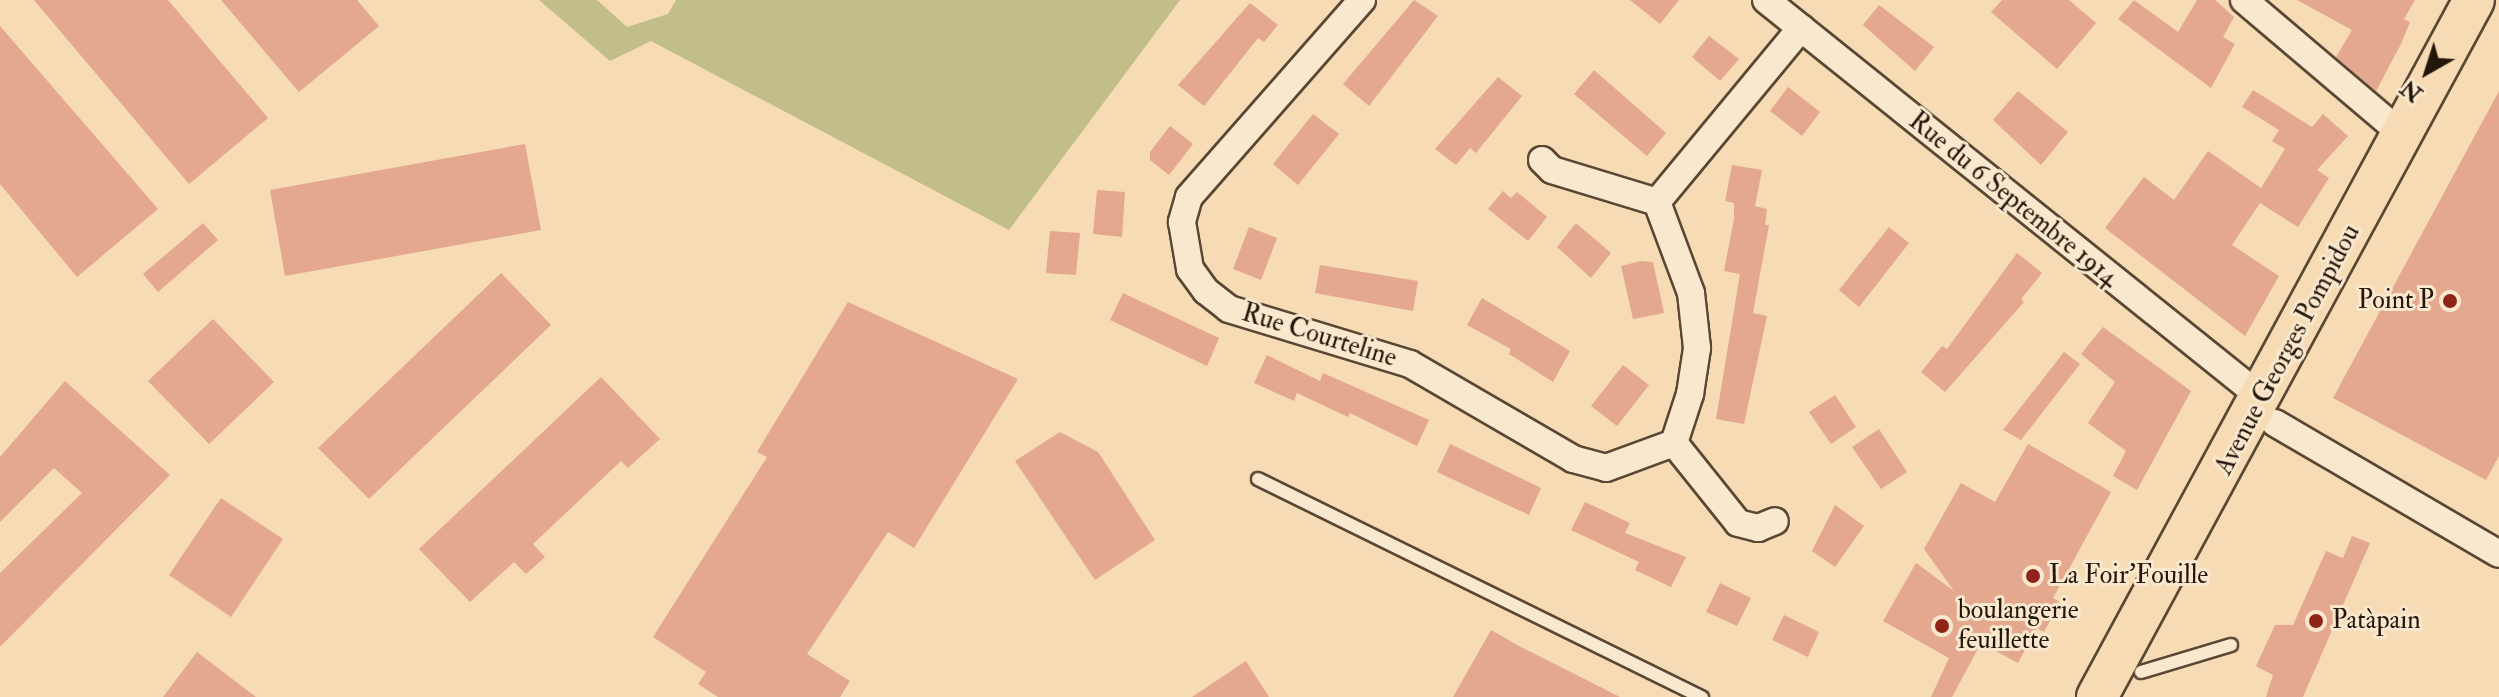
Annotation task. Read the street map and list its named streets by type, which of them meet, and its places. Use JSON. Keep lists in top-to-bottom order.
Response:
{
  "streets": {
    "main road": ["Avenue Georges Pompidou"],
    "street": ["Rue du 6 Septembre 1914", "Rue Courteline"]
  },
  "crossings": [
    ["Rue du 6 Septembre 1914", "Avenue Georges Pompidou"]
  ],
  "places": [
    "Point P",
    "La Foir'Fouille",
    "Patàpain",
    "boulangerie feuillette"
  ],
  "north": "bottom left"
}
